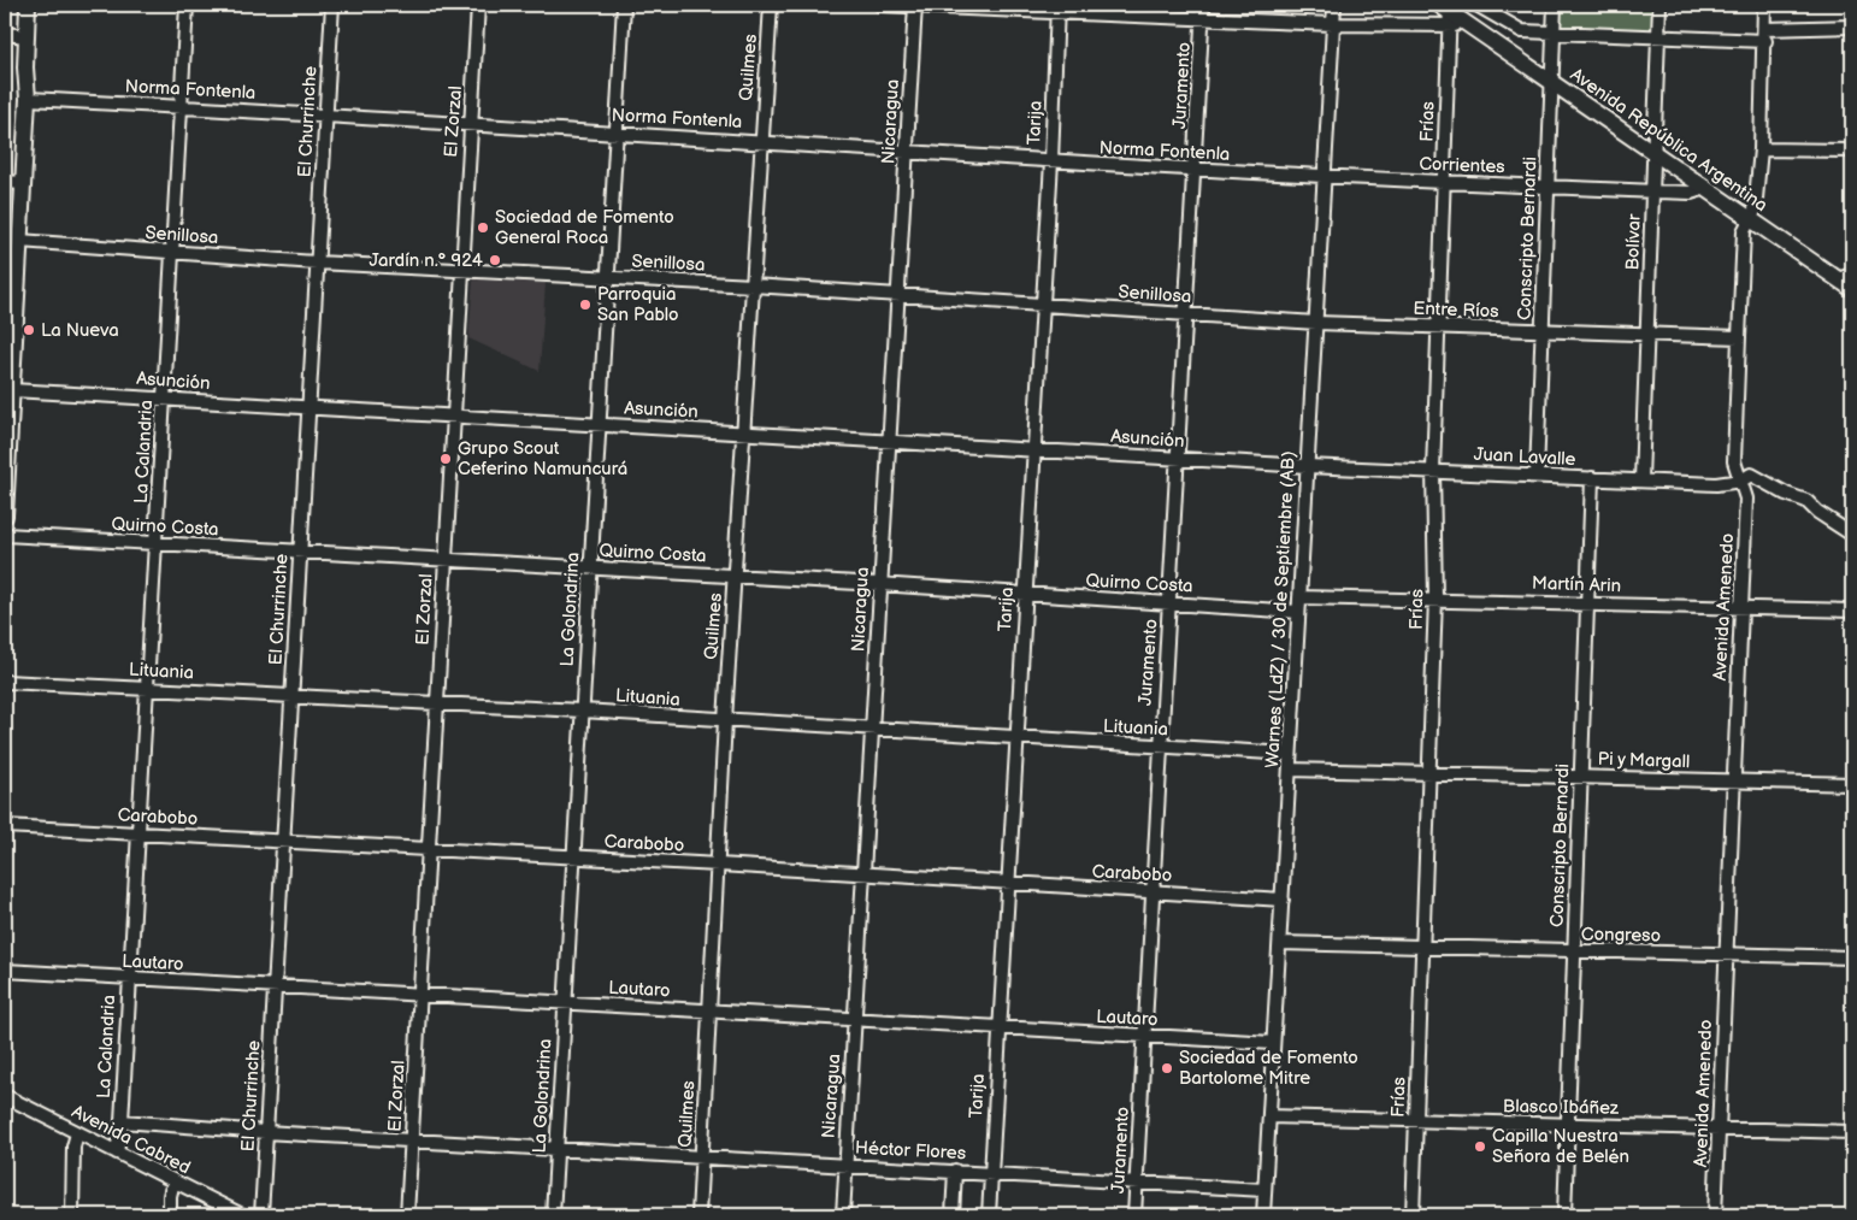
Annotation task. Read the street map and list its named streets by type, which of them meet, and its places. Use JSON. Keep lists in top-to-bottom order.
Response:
{
  "streets": {
    "main road": ["Avenida República Argentina"],
    "street": [
      "Quilmes",
      "Juramento",
      "Norma Fontenla",
      "El Churrinche",
      "El Zorzal",
      "Nicaragua",
      "Frías",
      "Tarija",
      "Corrientes",
      "Senillosa",
      "Conscripto Bernardi",
      "Bolívar",
      "Entre Ríos",
      "Asunción",
      "La Calandria",
      "Juan Lavalle",
      "Quirno Costa",
      "Martín Arin",
      "Avenida Amenedo",
      "La Golondrina",
      "Warnes (LdZ) / 30 de Septiembre (AB)",
      "Lituania",
      "Pi y Margall",
      "Carabobo",
      "Congreso",
      "Lautaro",
      "Blasco Ibáñez",
      "Avenida Cabred",
      "Héctor Flores"
    ]
  },
  "crossings": [
    ["Quilmes", "Norma Fontenla"],
    ["Quilmes", "Senillosa"],
    ["Quilmes", "Asunción"],
    ["Quilmes", "Quirno Costa"],
    ["Quilmes", "Lituania"],
    ["Quilmes", "Carabobo"],
    ["Quilmes", "Lautaro"],
    ["Quilmes", "Héctor Flores"],
    ["Juramento", "Norma Fontenla"],
    ["Juramento", "Senillosa"],
    ["Juramento", "Asunción"],
    ["Juramento", "Quirno Costa"],
    ["Juramento", "Lituania"],
    ["Juramento", "Carabobo"],
    ["Juramento", "Lautaro"],
    ["Juramento", "Héctor Flores"],
    ["Norma Fontenla", "El Churrinche"],
    ["Norma Fontenla", "El Zorzal"],
    ["Norma Fontenla", "Nicaragua"],
    ["Norma Fontenla", "Tarija"],
    ["Norma Fontenla", "Corrientes"],
    ["Norma Fontenla", "La Calandria"],
    ["Norma Fontenla", "La Golondrina"],
    ["Norma Fontenla", "Warnes (LdZ) / 30 de Septiembre (AB)"],
    ["El Churrinche", "Senillosa"],
    ["El Churrinche", "Asunción"],
    ["El Churrinche", "Quirno Costa"],
    ["El Churrinche", "Lituania"],
    ["El Churrinche", "Carabobo"],
    ["El Churrinche", "Lautaro"],
    ["El Churrinche", "Héctor Flores"],
    ["El Zorzal", "Senillosa"],
    ["El Zorzal", "Asunción"],
    ["El Zorzal", "Quirno Costa"],
    ["El Zorzal", "Lituania"],
    ["El Zorzal", "Carabobo"],
    ["El Zorzal", "Lautaro"],
    ["El Zorzal", "Héctor Flores"],
    ["Nicaragua", "Senillosa"],
    ["Nicaragua", "Asunción"],
    ["Nicaragua", "Quirno Costa"],
    ["Nicaragua", "Lituania"],
    ["Nicaragua", "Carabobo"],
    ["Nicaragua", "Lautaro"],
    ["Nicaragua", "Héctor Flores"],
    ["Frías", "Avenida República Argentina"],
    ["Frías", "Corrientes"],
    ["Frías", "Entre Ríos"],
    ["Frías", "Juan Lavalle"],
    ["Frías", "Martín Arin"],
    ["Frías", "Pi y Margall"],
    ["Frías", "Congreso"],
    ["Frías", "Blasco Ibáñez"],
    ["Tarija", "Senillosa"],
    ["Tarija", "Asunción"],
    ["Tarija", "Quirno Costa"],
    ["Tarija", "Lituania"],
    ["Tarija", "Carabobo"],
    ["Tarija", "Lautaro"],
    ["Tarija", "Héctor Flores"],
    ["Avenida República Argentina", "Corrientes"],
    ["Avenida República Argentina", "Conscripto Bernardi"],
    ["Avenida República Argentina", "Bolívar"],
    ["Avenida República Argentina", "Avenida Amenedo"],
    ["Corrientes", "Conscripto Bernardi"],
    ["Corrientes", "Bolívar"],
    ["Corrientes", "Warnes (LdZ) / 30 de Septiembre (AB)"],
    ["Senillosa", "Entre Ríos"],
    ["Senillosa", "La Calandria"],
    ["Senillosa", "La Golondrina"],
    ["Senillosa", "Warnes (LdZ) / 30 de Septiembre (AB)"],
    ["Conscripto Bernardi", "Entre Ríos"],
    ["Conscripto Bernardi", "Juan Lavalle"],
    ["Conscripto Bernardi", "Martín Arin"],
    ["Conscripto Bernardi", "Pi y Margall"],
    ["Conscripto Bernardi", "Congreso"],
    ["Conscripto Bernardi", "Blasco Ibáñez"],
    ["Bolívar", "Entre Ríos"],
    ["Bolívar", "Juan Lavalle"],
    ["Entre Ríos", "Avenida Amenedo"],
    ["Entre Ríos", "Warnes (LdZ) / 30 de Septiembre (AB)"],
    ["Asunción", "La Calandria"],
    ["Asunción", "Juan Lavalle"],
    ["Asunción", "La Golondrina"],
    ["Asunción", "Warnes (LdZ) / 30 de Septiembre (AB)"],
    ["La Calandria", "Quirno Costa"],
    ["La Calandria", "Lituania"],
    ["La Calandria", "Carabobo"],
    ["La Calandria", "Lautaro"],
    ["La Calandria", "Avenida Cabred"],
    ["La Calandria", "Héctor Flores"],
    ["Juan Lavalle", "Avenida Amenedo"],
    ["Juan Lavalle", "Warnes (LdZ) / 30 de Septiembre (AB)"],
    ["Quirno Costa", "La Golondrina"],
    ["Quirno Costa", "Warnes (LdZ) / 30 de Septiembre (AB)"],
    ["Martín Arin", "Avenida Amenedo"],
    ["Martín Arin", "Warnes (LdZ) / 30 de Septiembre (AB)"],
    ["Avenida Amenedo", "Pi y Margall"],
    ["Avenida Amenedo", "Congreso"],
    ["Avenida Amenedo", "Blasco Ibáñez"],
    ["La Golondrina", "Lituania"],
    ["La Golondrina", "Carabobo"],
    ["La Golondrina", "Lautaro"],
    ["La Golondrina", "Héctor Flores"],
    ["Warnes (LdZ) / 30 de Septiembre (AB)", "Lituania"],
    ["Warnes (LdZ) / 30 de Septiembre (AB)", "Pi y Margall"],
    ["Warnes (LdZ) / 30 de Septiembre (AB)", "Carabobo"],
    ["Warnes (LdZ) / 30 de Septiembre (AB)", "Congreso"],
    ["Warnes (LdZ) / 30 de Septiembre (AB)", "Lautaro"],
    ["Warnes (LdZ) / 30 de Septiembre (AB)", "Blasco Ibáñez"],
    ["Warnes (LdZ) / 30 de Septiembre (AB)", "Héctor Flores"]
  ],
  "places": [
    "Sociedad de Fomento General Roca",
    "Jardín n.° 924",
    "Parroquia San Pablo",
    "La Nueva",
    "Grupo Scout Ceferino Namuncurá",
    "Sociedad de Fomento Bartolome Mitre",
    "Capilla Nuestra Señora de Belén"
  ]
}
